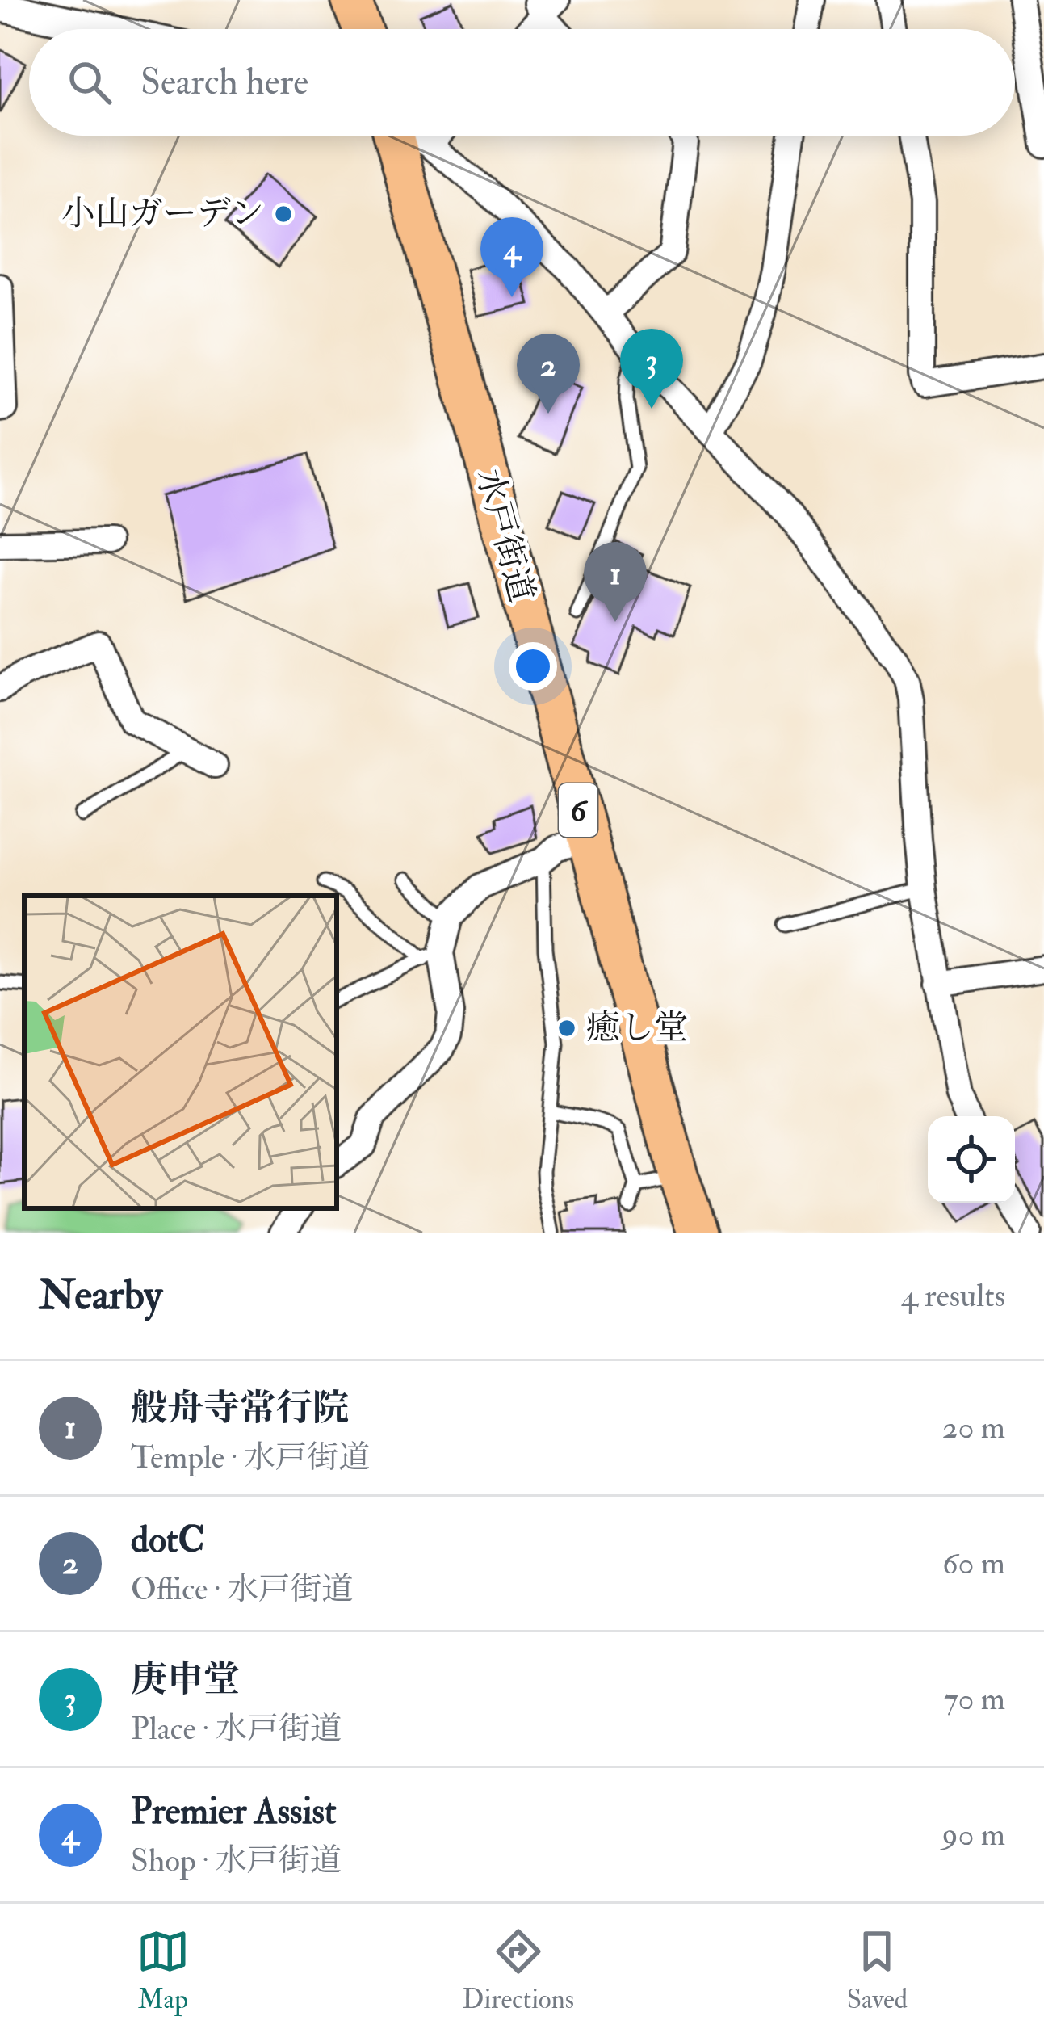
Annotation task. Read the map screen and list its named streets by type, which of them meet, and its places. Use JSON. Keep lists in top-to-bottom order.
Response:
{
  "streets": {
    "highway": ["水戸街道", "6"]
  },
  "places": ["小山ガーデン", "癒し堂"],
  "page": {
    "search": "Search here",
    "pins": [
      "4",
      "3",
      "2",
      "1"
    ],
    "heading": ["Nearby", "4 results"],
    "list": [
      {
        "mark": "1",
        "name": "般舟寺常行院",
        "note": "Temple · 水戸街道",
        "value": "20 m"
      },
      {
        "mark": "2",
        "name": "dotC",
        "note": "Office · 水戸街道",
        "value": "60 m"
      },
      {
        "mark": "3",
        "name": "庚申堂",
        "note": "Place · 水戸街道",
        "value": "70 m"
      },
      {
        "mark": "4",
        "name": "Premier Assist",
        "note": "Shop · 水戸街道",
        "value": "90 m"
      }
    ],
    "nav": ["Map", "Directions", "Saved"]
  }
}
